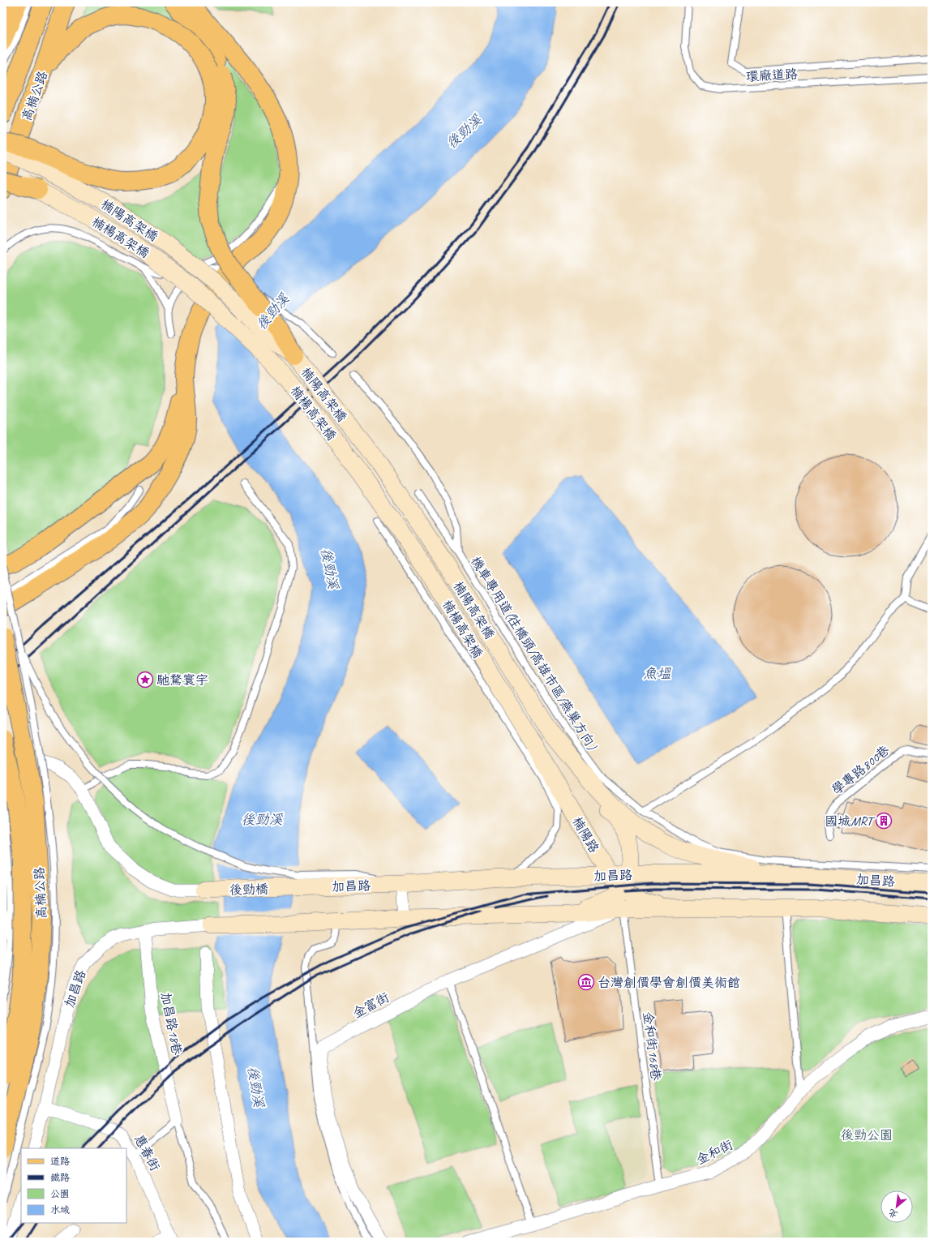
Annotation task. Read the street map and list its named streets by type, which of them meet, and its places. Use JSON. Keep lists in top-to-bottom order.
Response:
{
  "streets": {
    "main road": ["高楠公路"],
    "street": [
      "楠陽高架橋",
      "楠楊高架橋",
      "楠陽路",
      "加昌路",
      "後勁橋",
      "金富街",
      "加昌路18巷",
      "金和街",
      "惠春街"
    ],
    "lane": [
      "環廠道路",
      "機車專用道(往橋頭/高雄市區/燕巢方向)",
      "學專路800巷",
      "金和街168巷"
    ]
  },
  "crossings": [
    ["楠楊高架橋", "楠陽路"],
    ["楠陽路", "加昌路"],
    ["加昌路", "後勁橋"],
    ["加昌路", "加昌路18巷"],
    ["加昌路", "惠春街"],
    ["金富街", "金和街168巷"],
    ["金和街168巷", "金和街"]
  ],
  "water": ["後勁溪", "魚塭"],
  "parks": ["後勁公園"],
  "places": {
    "place": ["馳騖寰宇"],
    "building": ["國城MRT"],
    "museum": ["台灣創價學會創價美術館"]
  },
  "legend": [
    "道路",
    "鐵路",
    "公園",
    "水域"
  ],
  "north": "bottom left"
}
